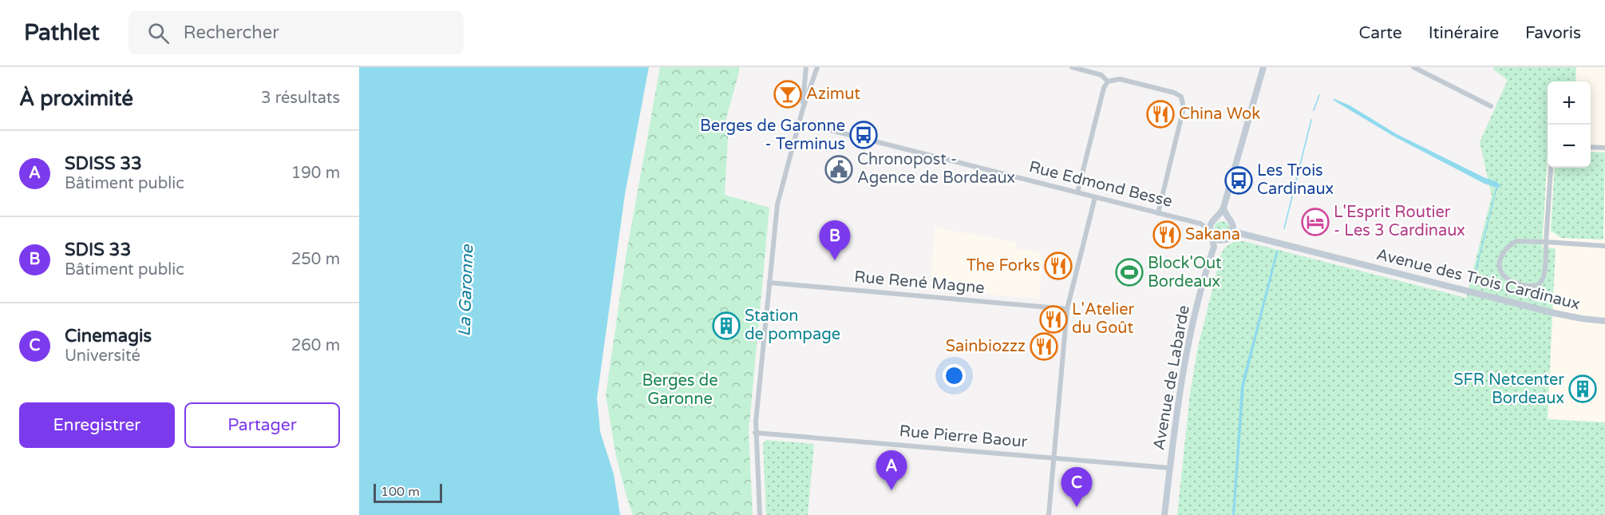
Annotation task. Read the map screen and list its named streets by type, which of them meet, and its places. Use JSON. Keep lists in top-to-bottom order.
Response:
{
  "streets": {
    "main road": ["Avenue des Trois Cardinaux", "Avenue de Labarde"],
    "street": ["Rue Edmond Besse", "Rue René Magne", "Rue Pierre Baour"]
  },
  "crossings": [
    ["Rue Edmond Besse", "Avenue des Trois Cardinaux"],
    ["Rue Edmond Besse", "Avenue de Labarde"],
    ["Avenue des Trois Cardinaux", "Avenue de Labarde"],
    ["Avenue de Labarde", "Rue Pierre Baour"]
  ],
  "water": ["La Garonne"],
  "parks": ["Berges de Garonne"],
  "places": {
    "bar": ["Azimut"],
    "restaurant": [
      "China Wok",
      "Sakana",
      "The Forks",
      "L'Atelier du Goût",
      "Sainbiozzz"
    ],
    "bus stop": ["Berges de Garonne - Terminus", "Les Trois Cardinaux"],
    "public building": ["Chronopost - Agence de Bordeaux"],
    "hotel": ["L'Esprit Routier - Les 3 Cardinaux"],
    "sports": ["Block'Out Bordeaux"],
    "building": ["Station de pompage", "SFR Netcenter Bordeaux"]
  },
  "scale_bar": "100 m",
  "page": {
    "header": "Pathlet",
    "search": "Rechercher",
    "nav": ["Carte", "Itinéraire", "Favoris"],
    "heading": ["À proximité", "3 résultats"],
    "map_buttons": ["+", "−"],
    "list": [
      {
        "mark": "A",
        "name": "SDISS 33",
        "note": "Bâtiment public",
        "value": "190 m"
      },
      {
        "mark": "B",
        "name": "SDIS 33",
        "note": "Bâtiment public",
        "value": "250 m"
      },
      {
        "mark": "C",
        "name": "Cinemagis",
        "note": "Université",
        "value": "260 m"
      }
    ],
    "pins": ["B", "A", "C"],
    "buttons": ["Enregistrer", "Partager"],
    "scale": "100 m"
  }
}
